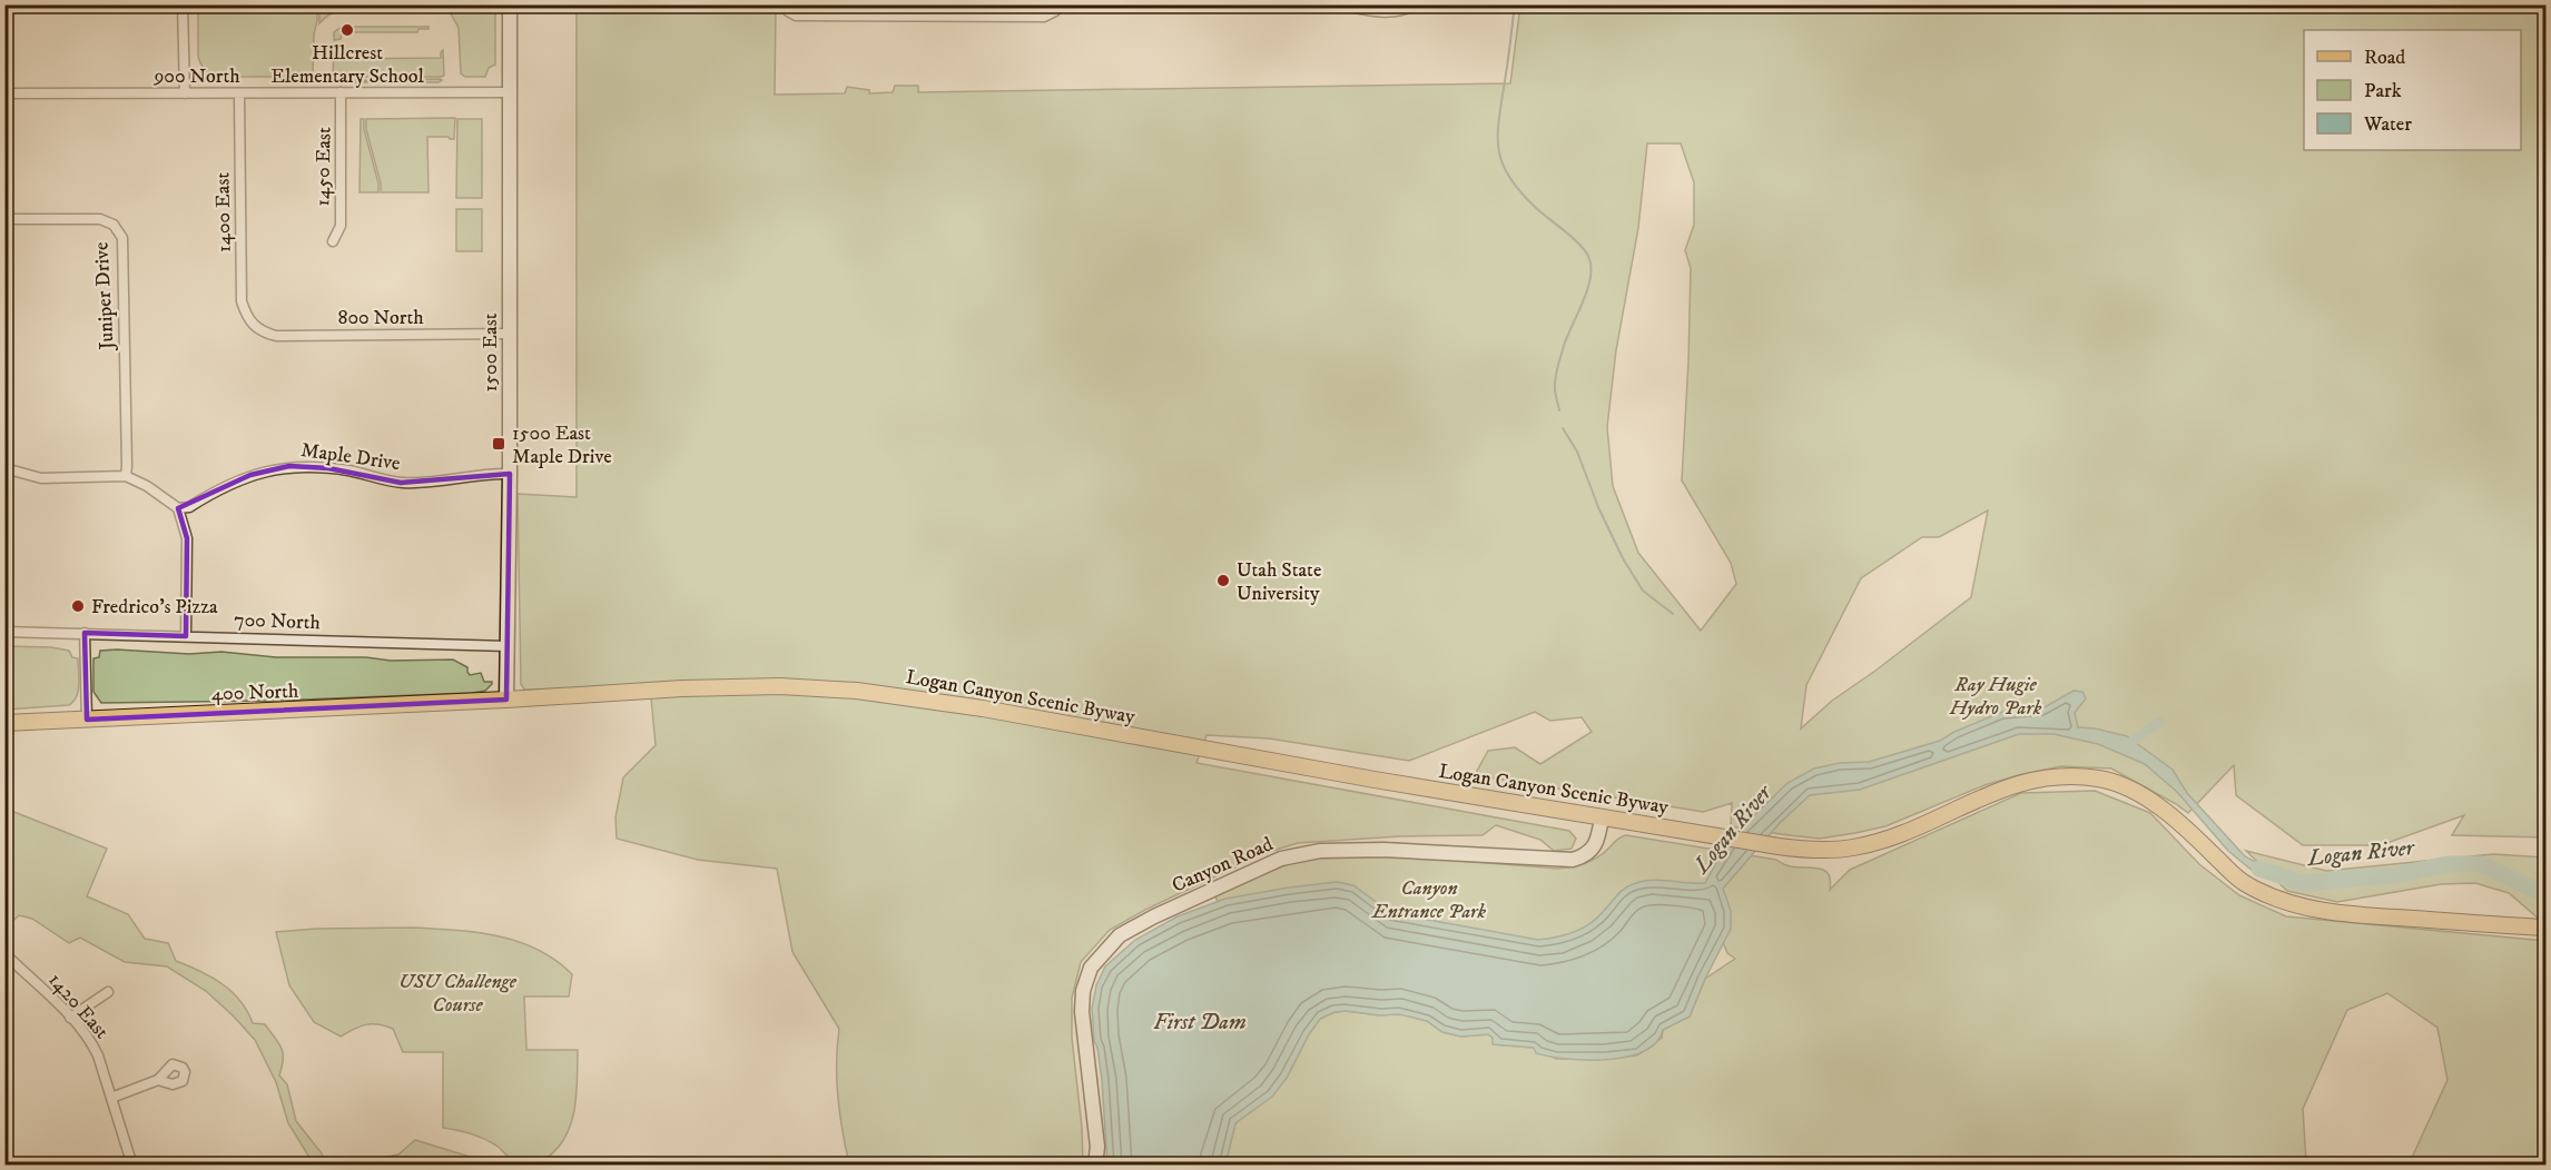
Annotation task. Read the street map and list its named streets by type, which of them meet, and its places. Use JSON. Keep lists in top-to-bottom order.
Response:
{
  "streets": {
    "main road": ["400 North", "Logan Canyon Scenic Byway"],
    "street": [
      "900 North",
      "1450 East",
      "1400 East",
      "Juniper Drive",
      "800 North",
      "1500 East",
      "Maple Drive",
      "700 North",
      "Canyon Road",
      "1420 East"
    ]
  },
  "crossings": [
    ["900 North", "1450 East"],
    ["900 North", "1400 East"],
    ["900 North", "1500 East"],
    ["1400 East", "800 North"],
    ["800 North", "1500 East"],
    ["1500 East", "Maple Drive"],
    ["1500 East", "700 North"],
    ["1500 East", "400 North"],
    ["1500 East", "Logan Canyon Scenic Byway"],
    ["400 North", "Logan Canyon Scenic Byway"],
    ["Logan Canyon Scenic Byway", "Canyon Road"]
  ],
  "water": ["Logan River", "First Dam"],
  "parks": ["Ray Hugie Hydro Park", "Canyon Entrance Park", "USU Challenge Course"],
  "places": {
    "other": ["Hillcrest Elementary School", "Utah State University", "Fredrico's Pizza"],
    "transit": ["1500 East Maple Drive"]
  },
  "legend": ["Road", "Park", "Water"]
}
